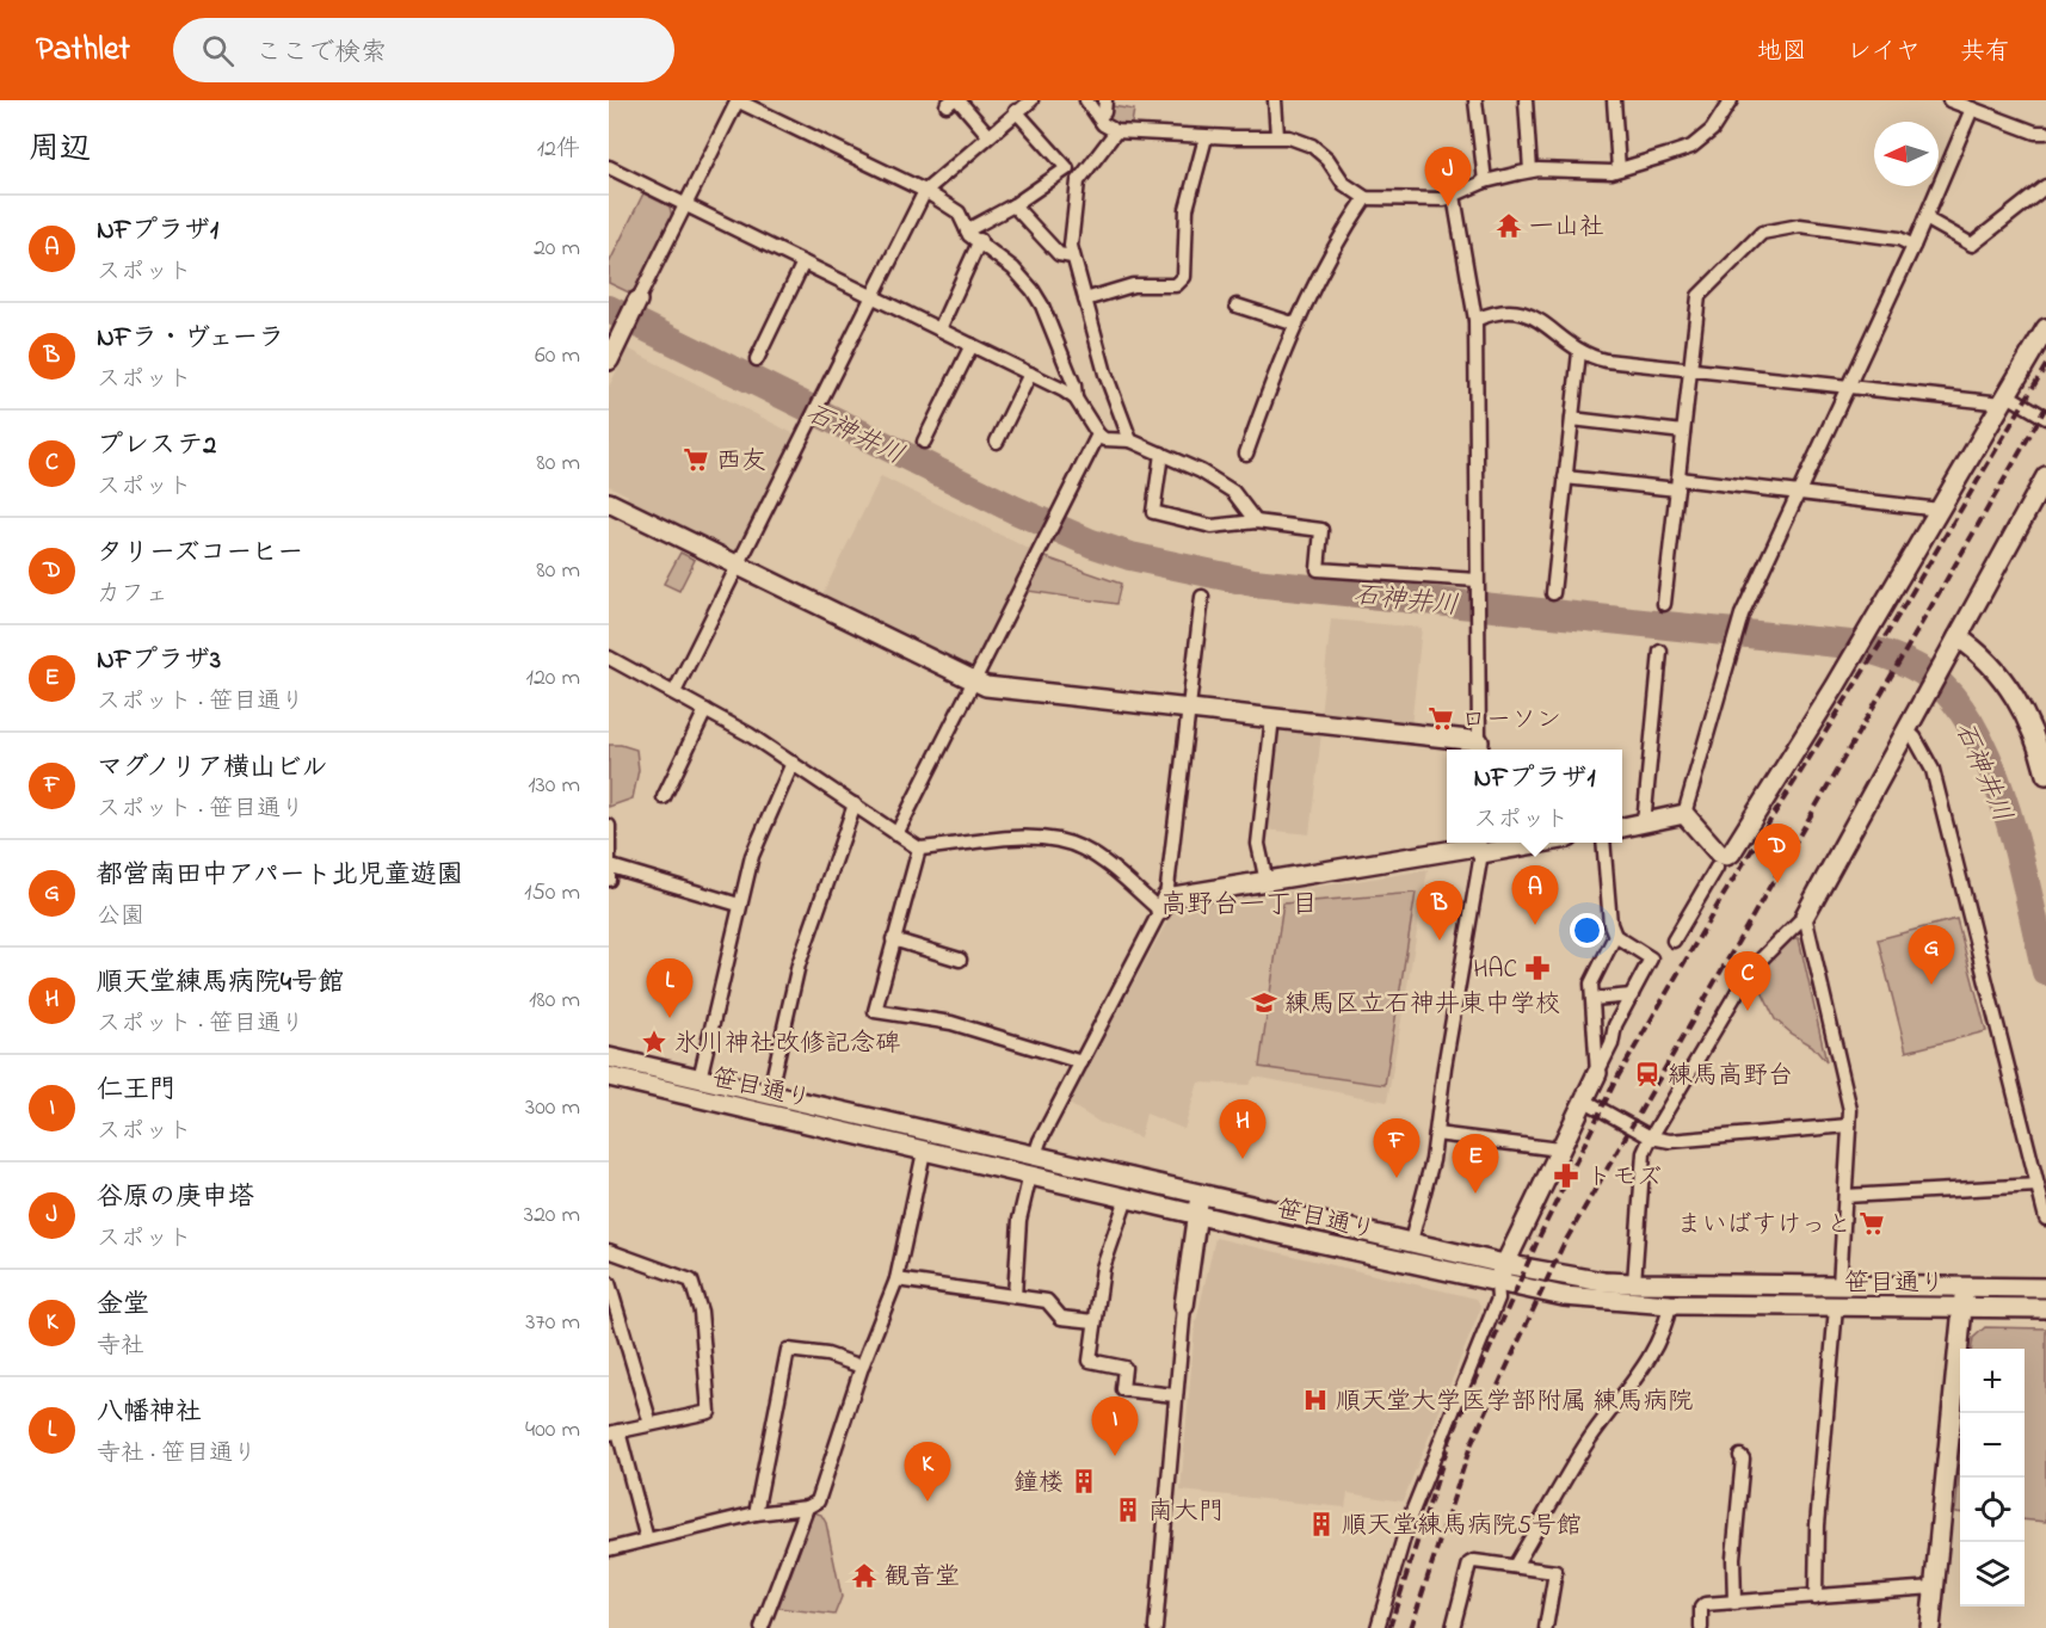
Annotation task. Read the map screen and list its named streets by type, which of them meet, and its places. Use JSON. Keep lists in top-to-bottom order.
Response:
{
  "streets": {
    "street": ["笹目通り"]
  },
  "districts": ["高野台一丁目"],
  "water": ["石神井川"],
  "places": {
    "temple": ["一山社", "観音堂"],
    "supermarket": ["西友", "ローソン", "まいばすけっと"],
    "pharmacy": ["HAC", "トモズ"],
    "school or university": ["練馬区立石神井東中学校"],
    "place": ["氷川神社改修記念碑"],
    "station": ["練馬高野台"],
    "hospital": ["順天堂大学医学部附属 練馬病院"],
    "building": ["鐘楼", "南大門", "順天堂練馬病院5号館"]
  },
  "north": "left",
  "page": {
    "header": "Pathlet",
    "search": "ここで検索",
    "nav": ["地図", "レイヤ", "共有"],
    "heading": ["周辺", "12件"],
    "pins": [
      "J",
      "D",
      "A",
      "B",
      "G",
      "C",
      "L",
      "H",
      "F",
      "E",
      "I",
      "K"
    ],
    "list": [
      {
        "mark": "A",
        "name": "NFプラザ1",
        "note": "スポット",
        "value": "20 m"
      },
      {
        "mark": "B",
        "name": "NFラ・ヴェーラ",
        "note": "スポット",
        "value": "60 m"
      },
      {
        "mark": "C",
        "name": "プレステ2",
        "note": "スポット",
        "value": "80 m"
      },
      {
        "mark": "D",
        "name": "タリーズコーヒー",
        "note": "カフェ",
        "value": "80 m"
      },
      {
        "mark": "E",
        "name": "NFプラザ3",
        "note": "スポット · 笹目通り",
        "value": "120 m"
      },
      {
        "mark": "F",
        "name": "マグノリア横山ビル",
        "note": "スポット · 笹目通り",
        "value": "130 m"
      },
      {
        "mark": "G",
        "name": "都営南田中アパート北児童遊園",
        "note": "公園",
        "value": "150 m"
      },
      {
        "mark": "H",
        "name": "順天堂練馬病院4号館",
        "note": "スポット · 笹目通り",
        "value": "180 m"
      },
      {
        "mark": "I",
        "name": "仁王門",
        "note": "スポット",
        "value": "300 m"
      },
      {
        "mark": "J",
        "name": "谷原の庚申塔",
        "note": "スポット",
        "value": "320 m"
      },
      {
        "mark": "K",
        "name": "金堂",
        "note": "寺社",
        "value": "370 m"
      },
      {
        "mark": "L",
        "name": "八幡神社",
        "note": "寺社 · 笹目通り",
        "value": "400 m"
      }
    ],
    "popup": ["NFプラザ1", "スポット"],
    "map_buttons": ["+", "−"]
  }
}
